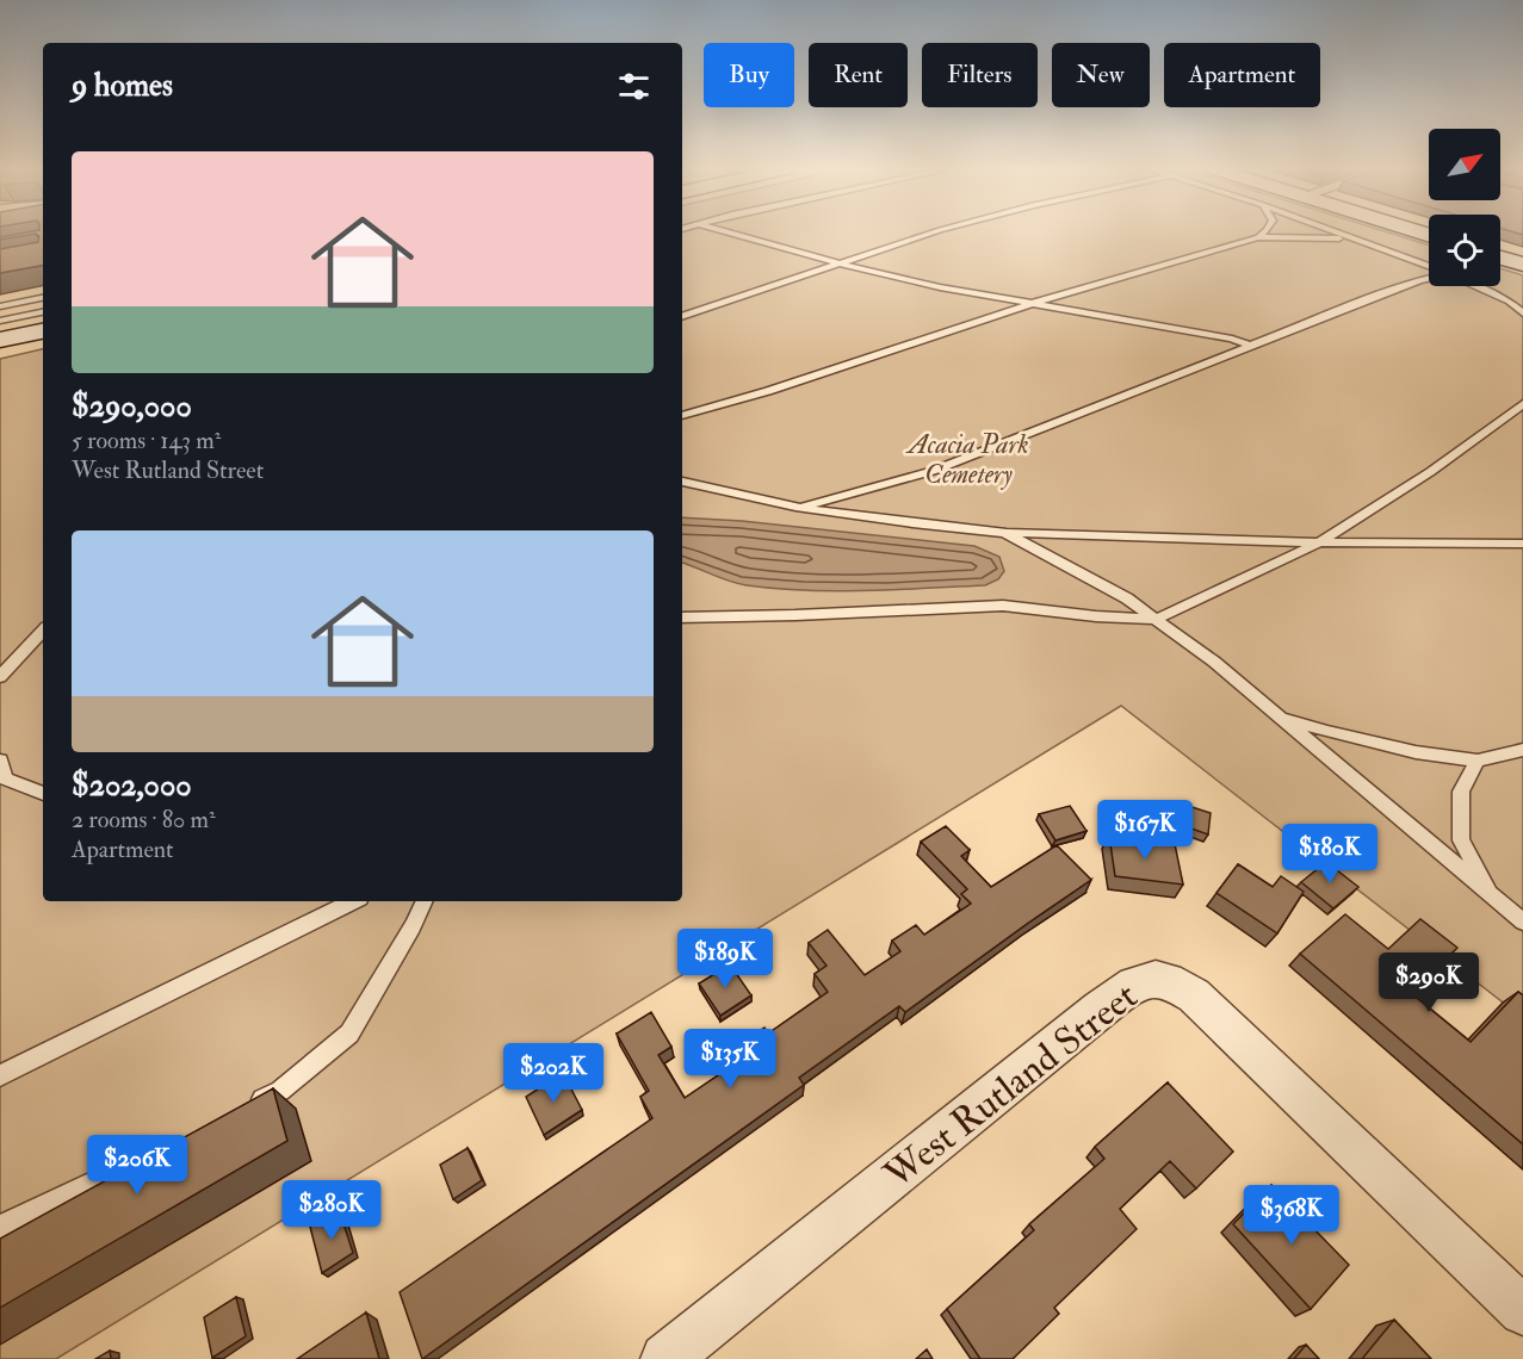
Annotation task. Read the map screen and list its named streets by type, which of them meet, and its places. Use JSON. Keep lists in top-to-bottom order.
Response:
{
  "streets": {
    "street": ["West Rutland Street"]
  },
  "parks": ["Acacia Park Cemetery"],
  "north": "top right",
  "page": {
    "chip": [
      "Buy",
      "Rent",
      "Filters",
      "New",
      "Apartment"
    ],
    "heading": "9 homes",
    "list": [
      {
        "name": "$290,000",
        "note": "5 rooms · 143 m² · West Rutland Street"
      },
      {
        "name": "$202,000",
        "note": "2 rooms · 80 m² · Apartment"
      }
    ],
    "price": [
      "$167K",
      "$180K",
      "$189K",
      "$290K",
      "$135K",
      "$202K",
      "$206K",
      "$280K",
      "$368K"
    ]
  }
}
